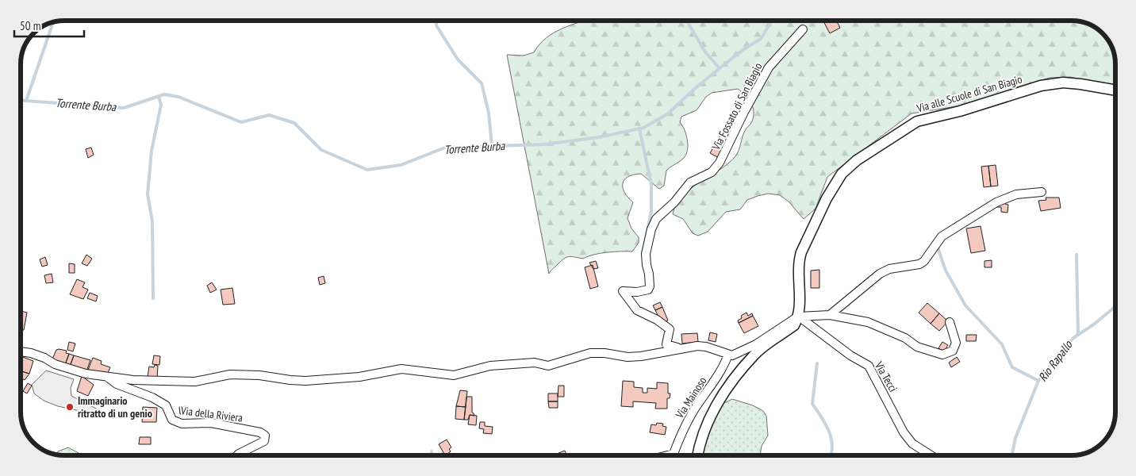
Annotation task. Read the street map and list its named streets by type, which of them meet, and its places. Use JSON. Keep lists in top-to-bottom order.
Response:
{
  "streets": {
    "street": [
      "Via alle Scuole di San Biagio",
      "Via Fossato di San Biagio",
      "Via Tecci",
      "Via Mainoso",
      "Via della Riviera"
    ]
  },
  "crossings": [
    ["Via alle Scuole di San Biagio", "Via Tecci"]
  ],
  "water": ["Torrente Burba", "Rio Rapallo"],
  "places": ["Immaginario ritratto di un genio"],
  "scale_bar": "50 m"
}
